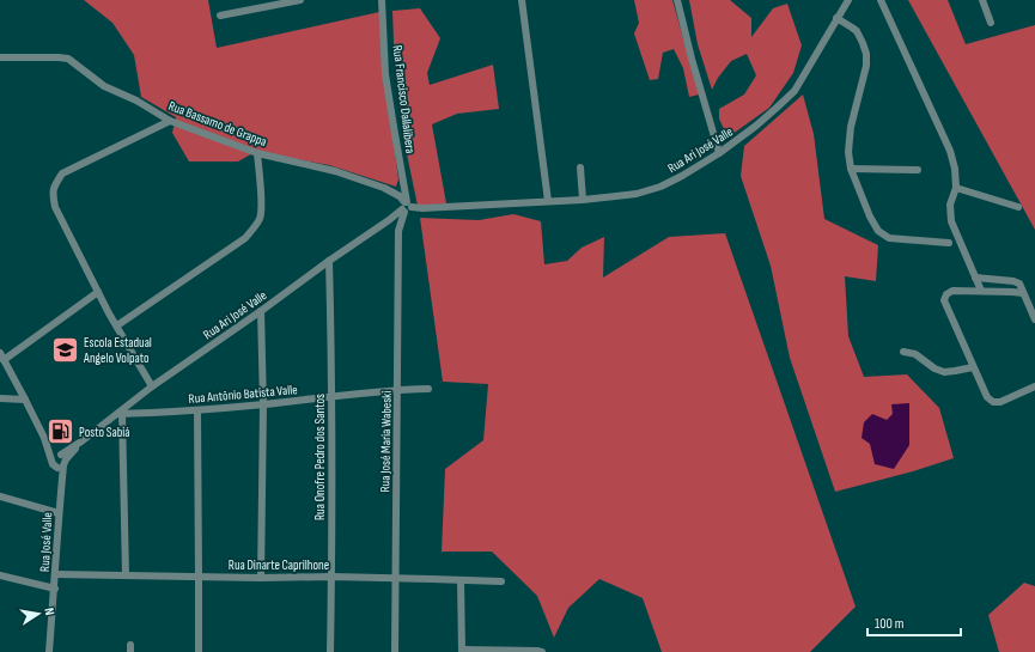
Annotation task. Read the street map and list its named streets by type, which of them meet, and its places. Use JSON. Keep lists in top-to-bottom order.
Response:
{
  "streets": {
    "street": [
      "Rua Francisco Dallalibera",
      "Rua Bassamo de Grappa",
      "Rua Ari José Valle",
      "Rua Antônio Batista Valle",
      "Rua José Maria Wabeski",
      "Rua Onofre Pedro dos Santos",
      "Rua José Valle",
      "Rua Dinarte Caprilhone"
    ]
  },
  "crossings": [
    ["Rua Francisco Dallalibera", "Rua Bassamo de Grappa"],
    ["Rua Francisco Dallalibera", "Rua Ari José Valle"],
    ["Rua Francisco Dallalibera", "Rua José Maria Wabeski"],
    ["Rua Bassamo de Grappa", "Rua Ari José Valle"],
    ["Rua Bassamo de Grappa", "Rua José Maria Wabeski"],
    ["Rua Ari José Valle", "Rua Antônio Batista Valle"],
    ["Rua Ari José Valle", "Rua José Maria Wabeski"],
    ["Rua Ari José Valle", "Rua Onofre Pedro dos Santos"],
    ["Rua Ari José Valle", "Rua José Valle"],
    ["Rua Antônio Batista Valle", "Rua José Maria Wabeski"],
    ["Rua Antônio Batista Valle", "Rua Onofre Pedro dos Santos"],
    ["Rua José Maria Wabeski", "Rua Dinarte Caprilhone"],
    ["Rua Onofre Pedro dos Santos", "Rua Dinarte Caprilhone"],
    ["Rua José Valle", "Rua Dinarte Caprilhone"]
  ],
  "places": {
    "school or university": ["Escola Estadual Angelo Volpato"],
    "fuel station": ["Posto Sabiá"]
  },
  "scale_bar": "100 m",
  "north": "right"
}
